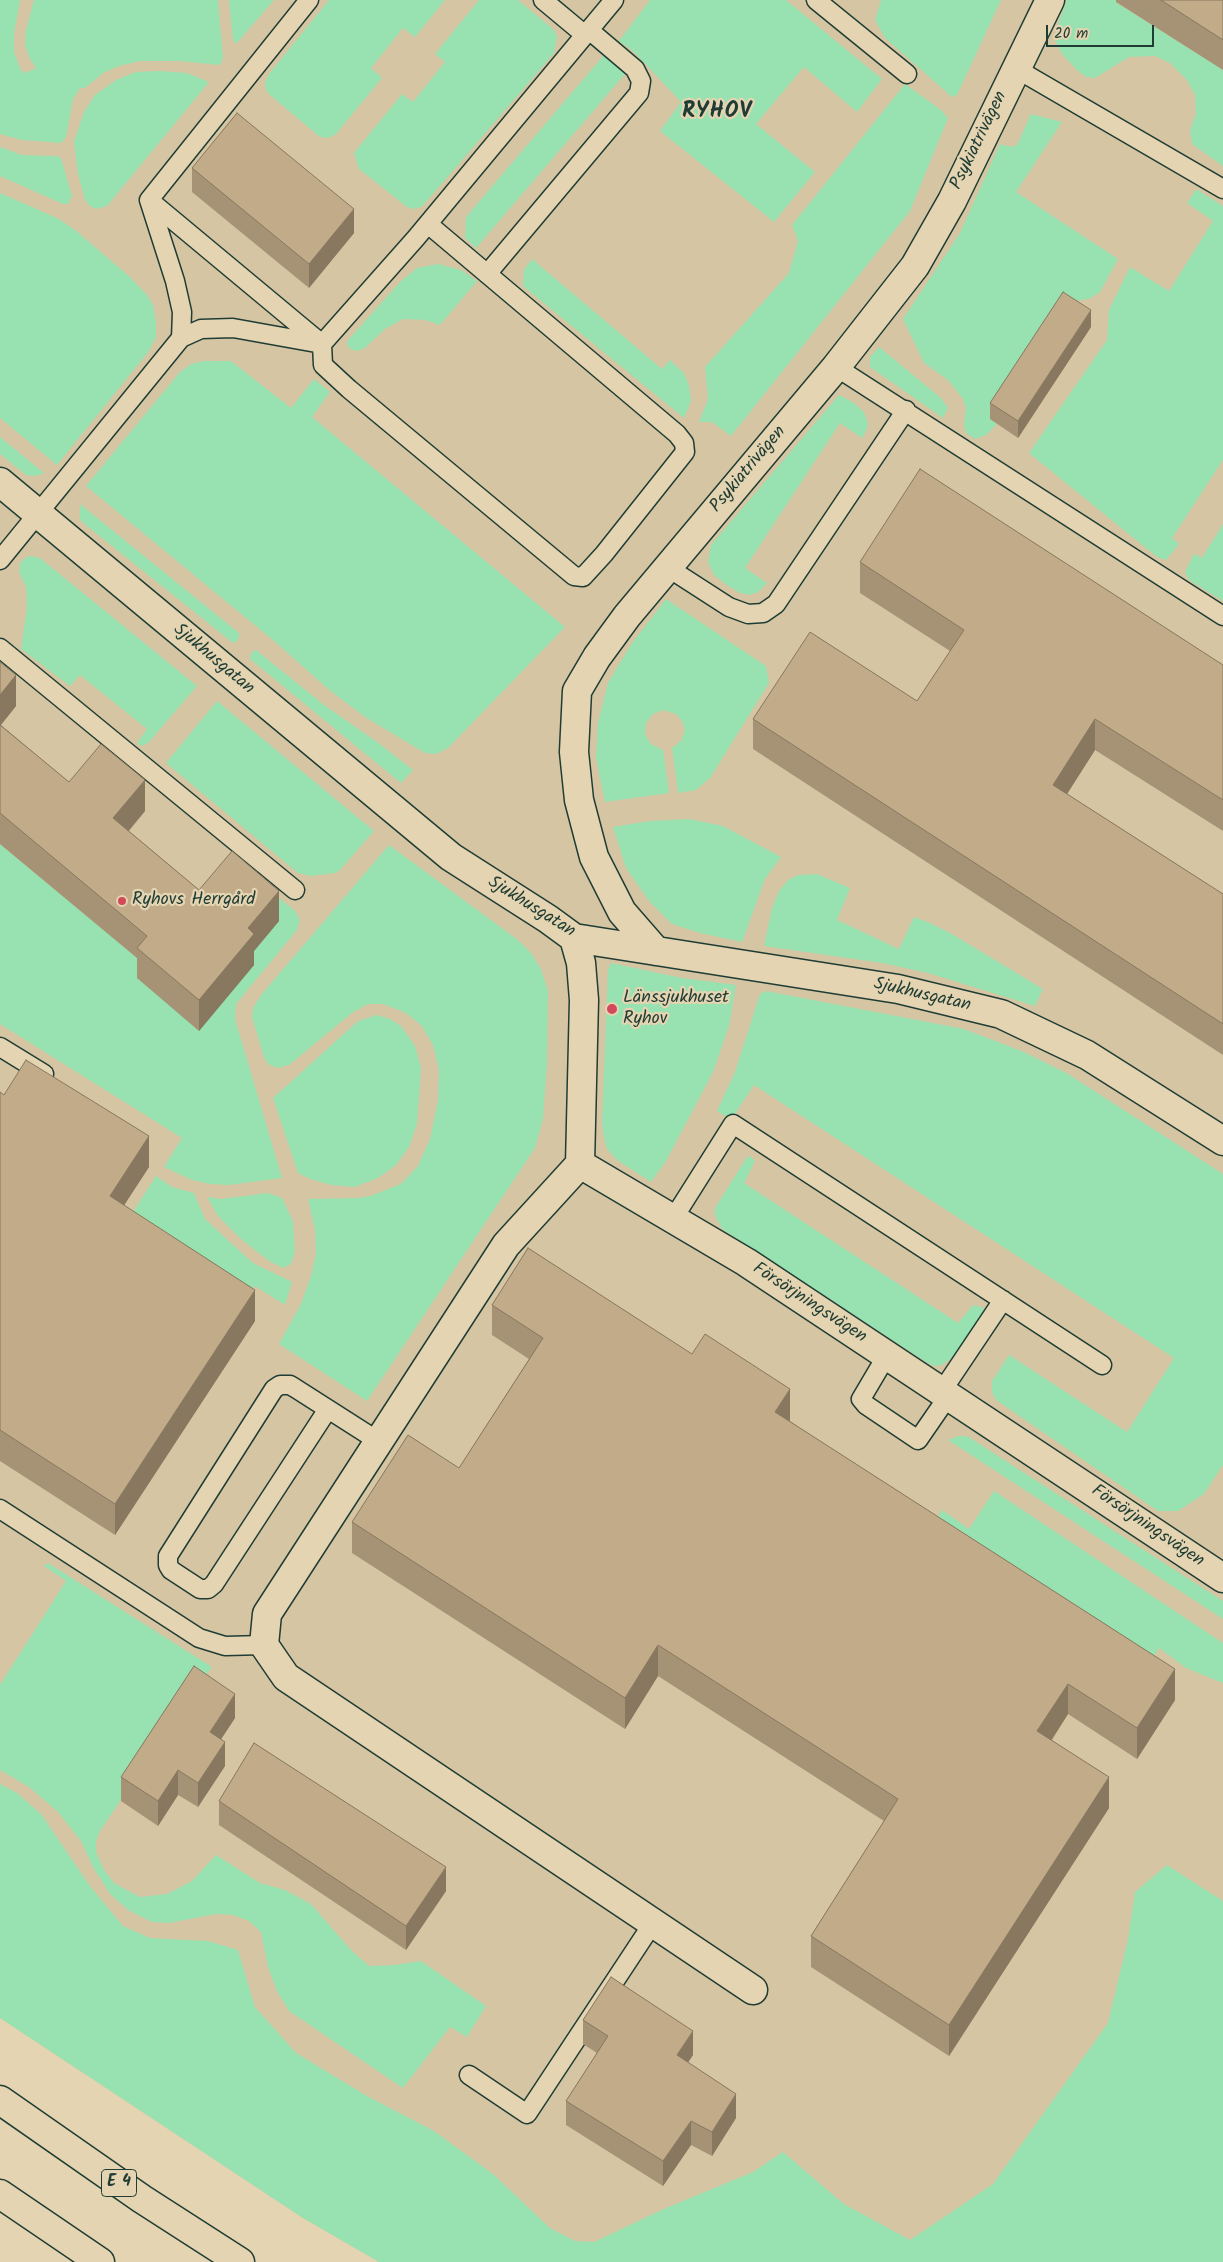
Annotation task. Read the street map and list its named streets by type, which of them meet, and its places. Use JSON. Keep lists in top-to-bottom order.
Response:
{
  "streets": {
    "main road": [
      "Psykiatrivägen",
      "Sjukhusgatan",
      "Försörjningsvägen",
      "E 4"
    ]
  },
  "crossings": [
    ["Psykiatrivägen", "Sjukhusgatan"]
  ],
  "districts": ["RYHOV"],
  "places": ["Ryhovs Herrgård", "Länssjukhuset Ryhov"],
  "scale_bar": "20 m"
}
